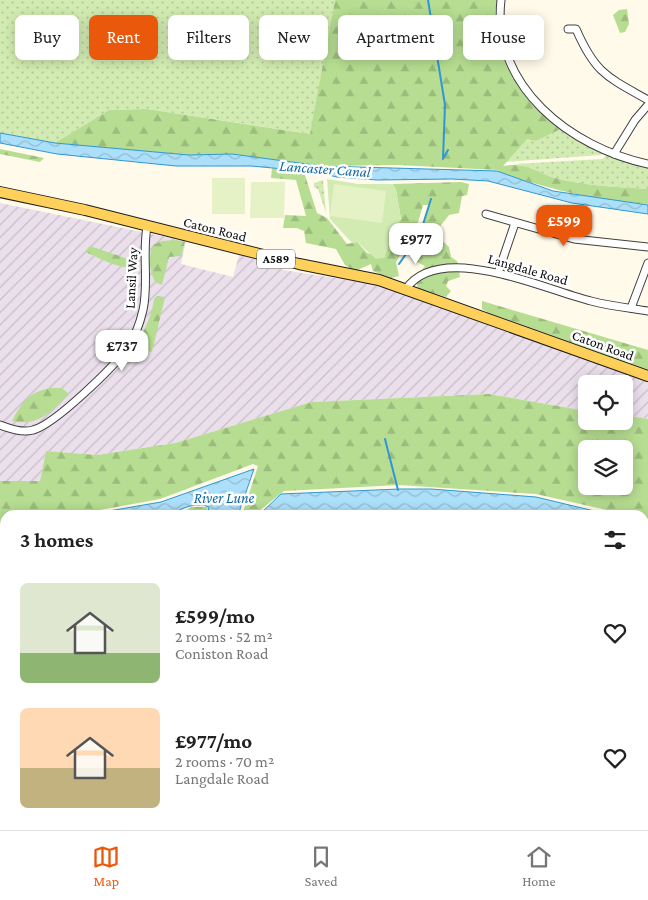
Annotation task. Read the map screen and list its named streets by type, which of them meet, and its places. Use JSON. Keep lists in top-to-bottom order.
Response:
{
  "streets": {
    "main road": ["Caton Road", "A589"],
    "street": ["Langdale Road", "Lansil Way"]
  },
  "crossings": [
    ["Caton Road", "Langdale Road"],
    ["Caton Road", "Lansil Way"]
  ],
  "water": ["Lancaster Canal", "River Lune"],
  "page": {
    "chip": [
      "Buy",
      "Rent",
      "Filters",
      "New",
      "Apartment",
      "House"
    ],
    "price": ["£599", "£977", "£737"],
    "heading": "3 homes",
    "list": [
      {
        "name": "£599/mo",
        "note": "2 rooms · 52 m² · Coniston Road"
      },
      {
        "name": "£977/mo",
        "note": "2 rooms · 70 m² · Langdale Road"
      }
    ],
    "tabs": ["Map", "Saved", "Home"]
  }
}
